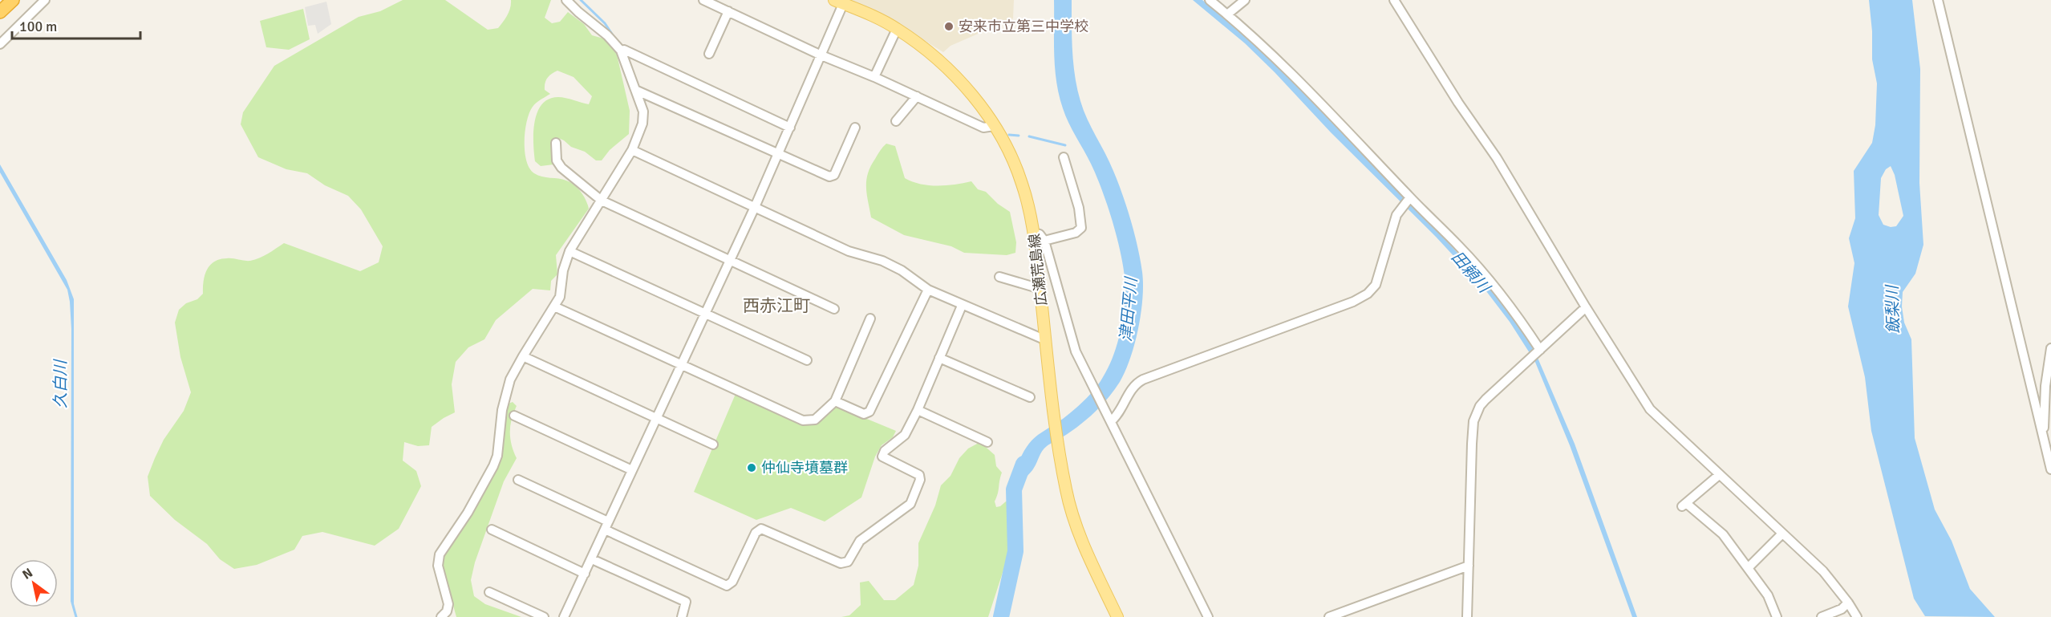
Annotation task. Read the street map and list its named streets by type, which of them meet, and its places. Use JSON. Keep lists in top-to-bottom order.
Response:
{
  "streets": {
    "main road": ["広瀬荒島線"]
  },
  "districts": ["西赤江町"],
  "water": [
    "田頼川",
    "津田平川",
    "飯梨川",
    "久白川"
  ],
  "places": ["安来市立第三中学校", "仲仙寺墳墓群"],
  "scale_bar": "100 m",
  "north": "top left"
}
